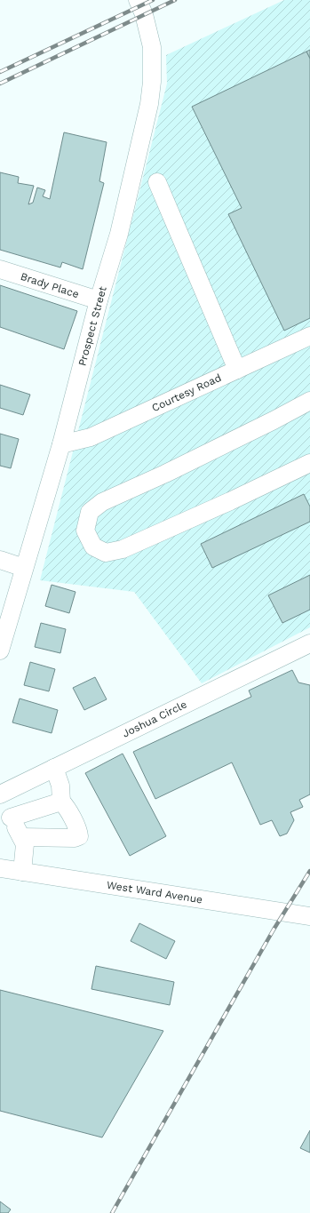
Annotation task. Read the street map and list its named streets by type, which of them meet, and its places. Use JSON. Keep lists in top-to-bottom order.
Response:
{
  "streets": {
    "street": [
      "Brady Place",
      "Prospect Street",
      "Courtesy Road",
      "Joshua Circle",
      "West Ward Avenue"
    ]
  },
  "crossings": [
    ["Brady Place", "Prospect Street"],
    ["Prospect Street", "Courtesy Road"]
  ]
}
